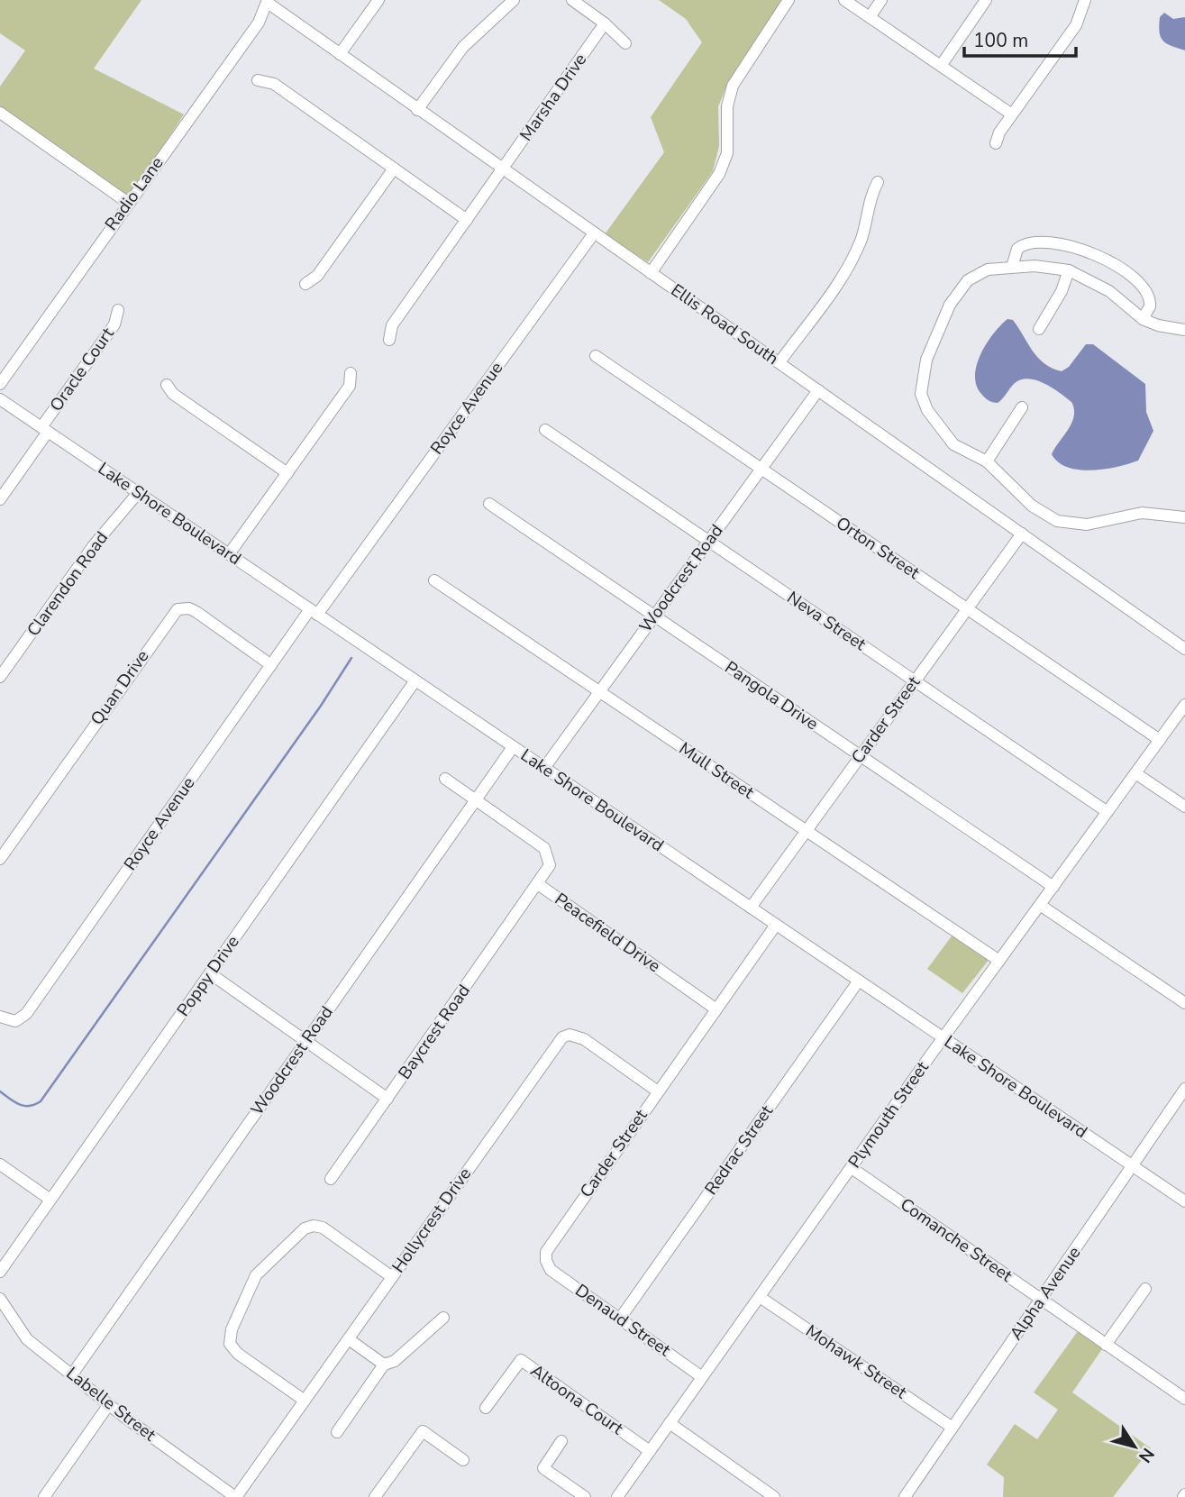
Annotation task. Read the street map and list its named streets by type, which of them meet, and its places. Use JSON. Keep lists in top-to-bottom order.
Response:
{
  "streets": {
    "street": [
      "Marsha Drive",
      "Radio Lane",
      "Ellis Road South",
      "Oracle Court",
      "Royce Avenue",
      "Lake Shore Boulevard",
      "Orton Street",
      "Woodcrest Road",
      "Clarendon Road",
      "Neva Street",
      "Quan Drive",
      "Pangola Drive",
      "Carder Street",
      "Mull Street",
      "Peacefield Drive",
      "Poppy Drive",
      "Baycrest Road",
      "Plymouth Street",
      "Redrac Street",
      "Hollycrest Drive",
      "Comanche Street",
      "Alpha Avenue",
      "Denaud Street",
      "Mohawk Street",
      "Altoona Court",
      "Labelle Street"
    ]
  },
  "crossings": [
    ["Marsha Drive", "Ellis Road South"],
    ["Radio Lane", "Ellis Road South"],
    ["Ellis Road South", "Royce Avenue"],
    ["Ellis Road South", "Woodcrest Road"],
    ["Ellis Road South", "Carder Street"],
    ["Oracle Court", "Lake Shore Boulevard"],
    ["Royce Avenue", "Lake Shore Boulevard"],
    ["Royce Avenue", "Quan Drive"],
    ["Lake Shore Boulevard", "Woodcrest Road"],
    ["Lake Shore Boulevard", "Clarendon Road"],
    ["Lake Shore Boulevard", "Carder Street"],
    ["Lake Shore Boulevard", "Poppy Drive"],
    ["Lake Shore Boulevard", "Plymouth Street"],
    ["Lake Shore Boulevard", "Redrac Street"],
    ["Lake Shore Boulevard", "Alpha Avenue"],
    ["Orton Street", "Woodcrest Road"],
    ["Orton Street", "Carder Street"],
    ["Orton Street", "Plymouth Street"],
    ["Woodcrest Road", "Neva Street"],
    ["Woodcrest Road", "Pangola Drive"],
    ["Woodcrest Road", "Mull Street"],
    ["Woodcrest Road", "Peacefield Drive"],
    ["Woodcrest Road", "Labelle Street"],
    ["Neva Street", "Carder Street"],
    ["Neva Street", "Plymouth Street"],
    ["Pangola Drive", "Carder Street"],
    ["Pangola Drive", "Plymouth Street"],
    ["Carder Street", "Mull Street"],
    ["Carder Street", "Peacefield Drive"],
    ["Carder Street", "Hollycrest Drive"],
    ["Carder Street", "Denaud Street"],
    ["Mull Street", "Plymouth Street"],
    ["Peacefield Drive", "Baycrest Road"],
    ["Plymouth Street", "Comanche Street"],
    ["Plymouth Street", "Denaud Street"],
    ["Plymouth Street", "Mohawk Street"],
    ["Plymouth Street", "Altoona Court"],
    ["Redrac Street", "Denaud Street"],
    ["Hollycrest Drive", "Labelle Street"],
    ["Comanche Street", "Alpha Avenue"],
    ["Alpha Avenue", "Mohawk Street"]
  ],
  "scale_bar": "100 m",
  "north": "bottom right"
}
